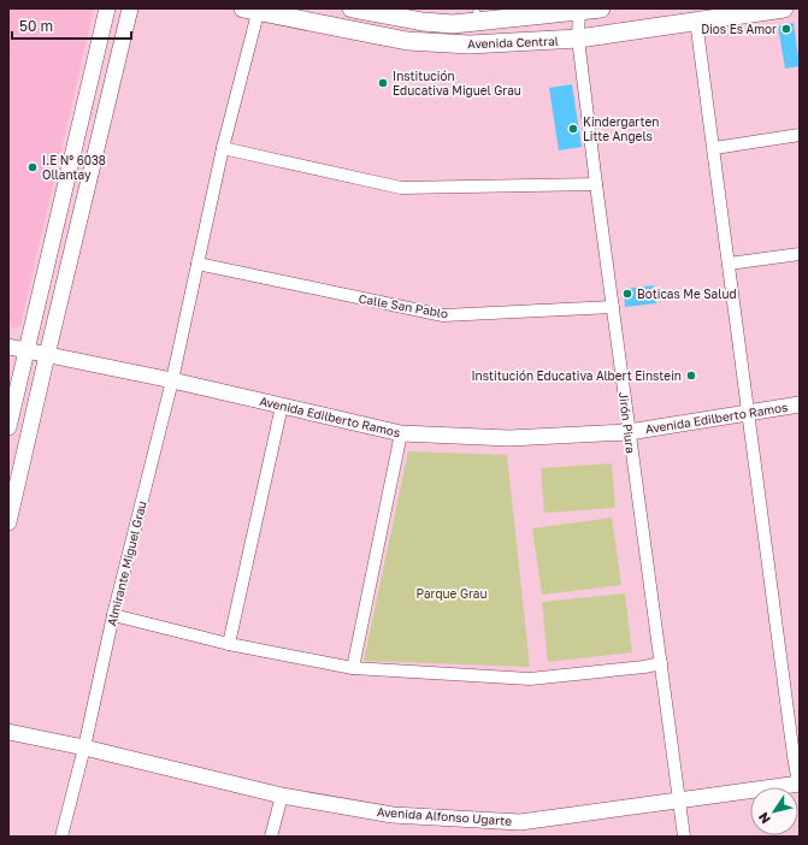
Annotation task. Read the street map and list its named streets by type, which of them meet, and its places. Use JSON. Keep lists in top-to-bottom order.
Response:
{
  "streets": {
    "main road": ["Avenida Central"],
    "street": [
      "Calle San Pablo",
      "Avenida Edilberto Ramos",
      "Jirón Piura",
      "Almirante Miguel Grau",
      "Avenida Alfonso Ugarte"
    ]
  },
  "crossings": [
    ["Avenida Central", "Jirón Piura"],
    ["Avenida Central", "Almirante Miguel Grau"],
    ["Calle San Pablo", "Jirón Piura"],
    ["Calle San Pablo", "Almirante Miguel Grau"],
    ["Avenida Edilberto Ramos", "Jirón Piura"],
    ["Avenida Edilberto Ramos", "Almirante Miguel Grau"],
    ["Jirón Piura", "Avenida Alfonso Ugarte"],
    ["Almirante Miguel Grau", "Avenida Alfonso Ugarte"]
  ],
  "parks": ["Parque Grau"],
  "places": [
    "Dios Es Amor",
    "Institución Educativa Miguel Grau",
    "Kindergarten Litte Angels",
    "I.E N° 6038 Ollantay",
    "Boticas Me Salud",
    "Institución Educativa Albert Einstein"
  ],
  "scale_bar": "50 m",
  "north": "bottom left"
}
